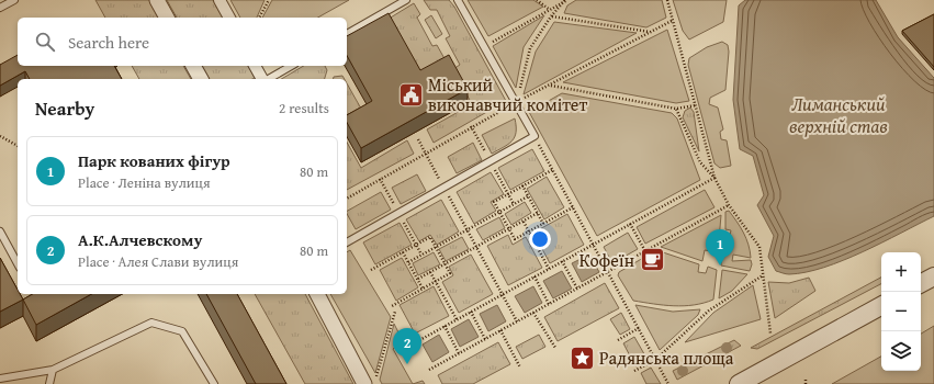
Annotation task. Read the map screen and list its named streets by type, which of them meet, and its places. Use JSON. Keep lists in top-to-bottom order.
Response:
{
  "water": ["Лиманський верхній став"],
  "places": {
    "public building": ["Міський виконавчий комітет"],
    "cafe": ["Кофеїн"],
    "place": ["Радянська площа"]
  },
  "page": {
    "search": "Search here",
    "heading": ["Nearby", "2 results"],
    "list": [
      {
        "mark": "1",
        "name": "Парк кованих фігур",
        "note": "Place · Леніна вулиця",
        "value": "80 m"
      },
      {
        "mark": "2",
        "name": "А.К.Алчевскому",
        "note": "Place · Алея Слави вулиця",
        "value": "80 m"
      }
    ],
    "pins": ["1", "2"],
    "map_buttons": ["+", "−"]
  }
}
